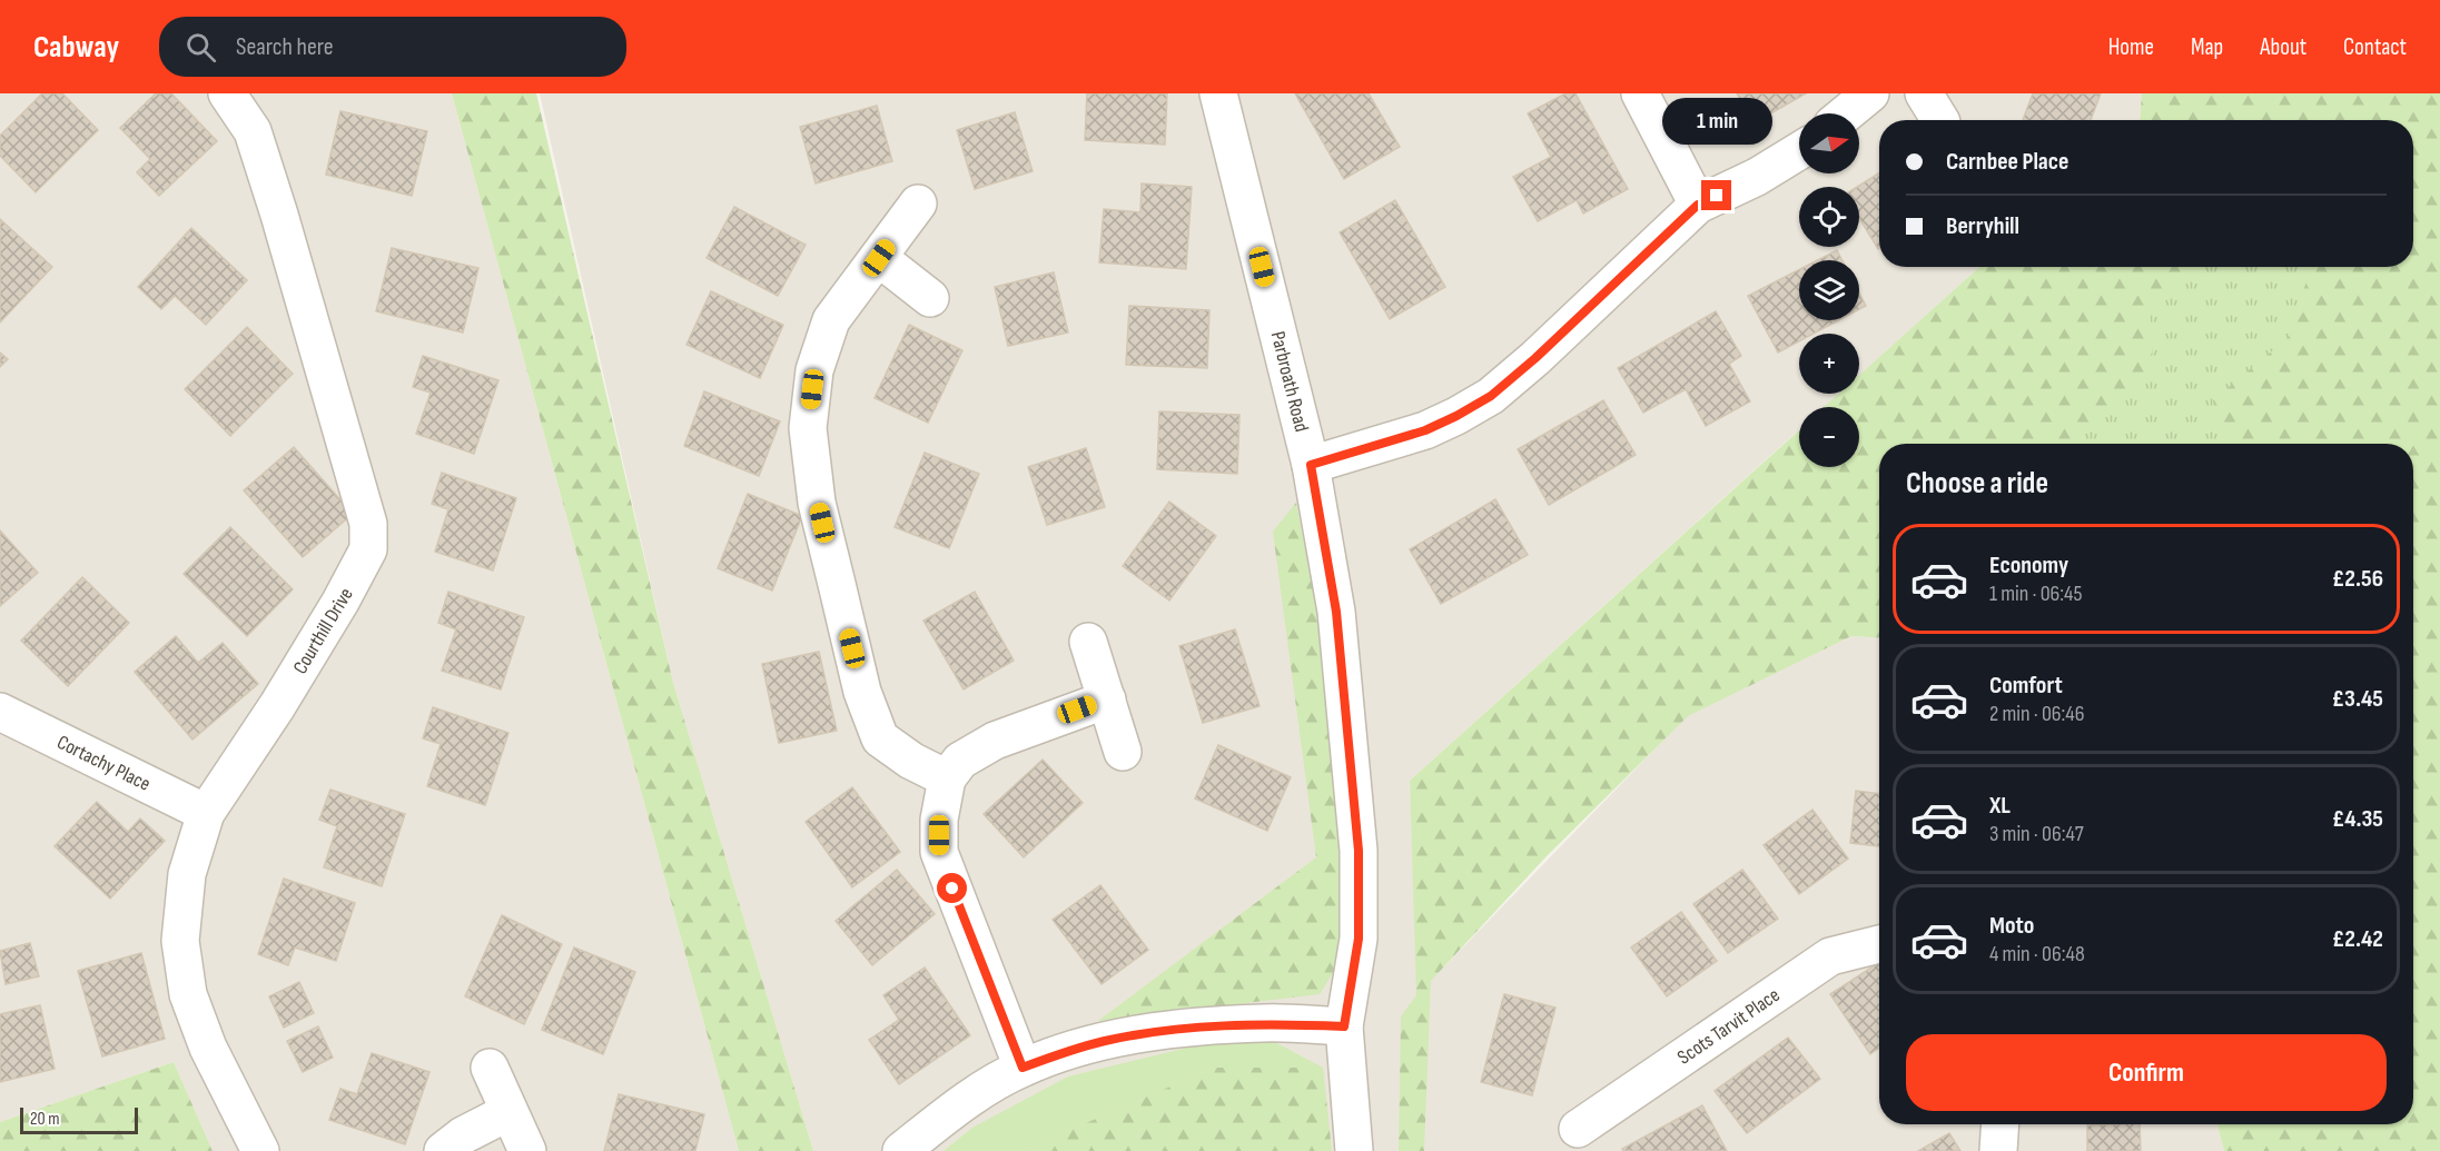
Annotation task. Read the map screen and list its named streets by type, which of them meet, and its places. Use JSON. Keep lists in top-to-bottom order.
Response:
{
  "streets": {
    "street": [
      "Parbroath Road",
      "Courthill Drive",
      "Cortachy Place",
      "Scots Tarvit Place"
    ]
  },
  "crossings": [
    ["Courthill Drive", "Cortachy Place"]
  ],
  "scale_bar": "20 m",
  "north": "right",
  "page": {
    "header": "Cabway",
    "search": "Search here",
    "nav": [
      "Home",
      "Map",
      "About",
      "Contact"
    ],
    "bubble": "1 min",
    "map_buttons": ["+", "−"],
    "banner": ["Carnbee Place", "Berryhill"],
    "heading": "Choose a ride",
    "list": [
      {
        "name": "Economy",
        "note": "1 min · 06:45",
        "value": "£2.56"
      },
      {
        "name": "Comfort",
        "note": "2 min · 06:46",
        "value": "£3.45"
      },
      {
        "name": "XL",
        "note": "3 min · 06:47",
        "value": "£4.35"
      },
      {
        "name": "Moto",
        "note": "4 min · 06:48",
        "value": "£2.42"
      }
    ],
    "buttons": "Confirm",
    "scale": "20 m"
  }
}
